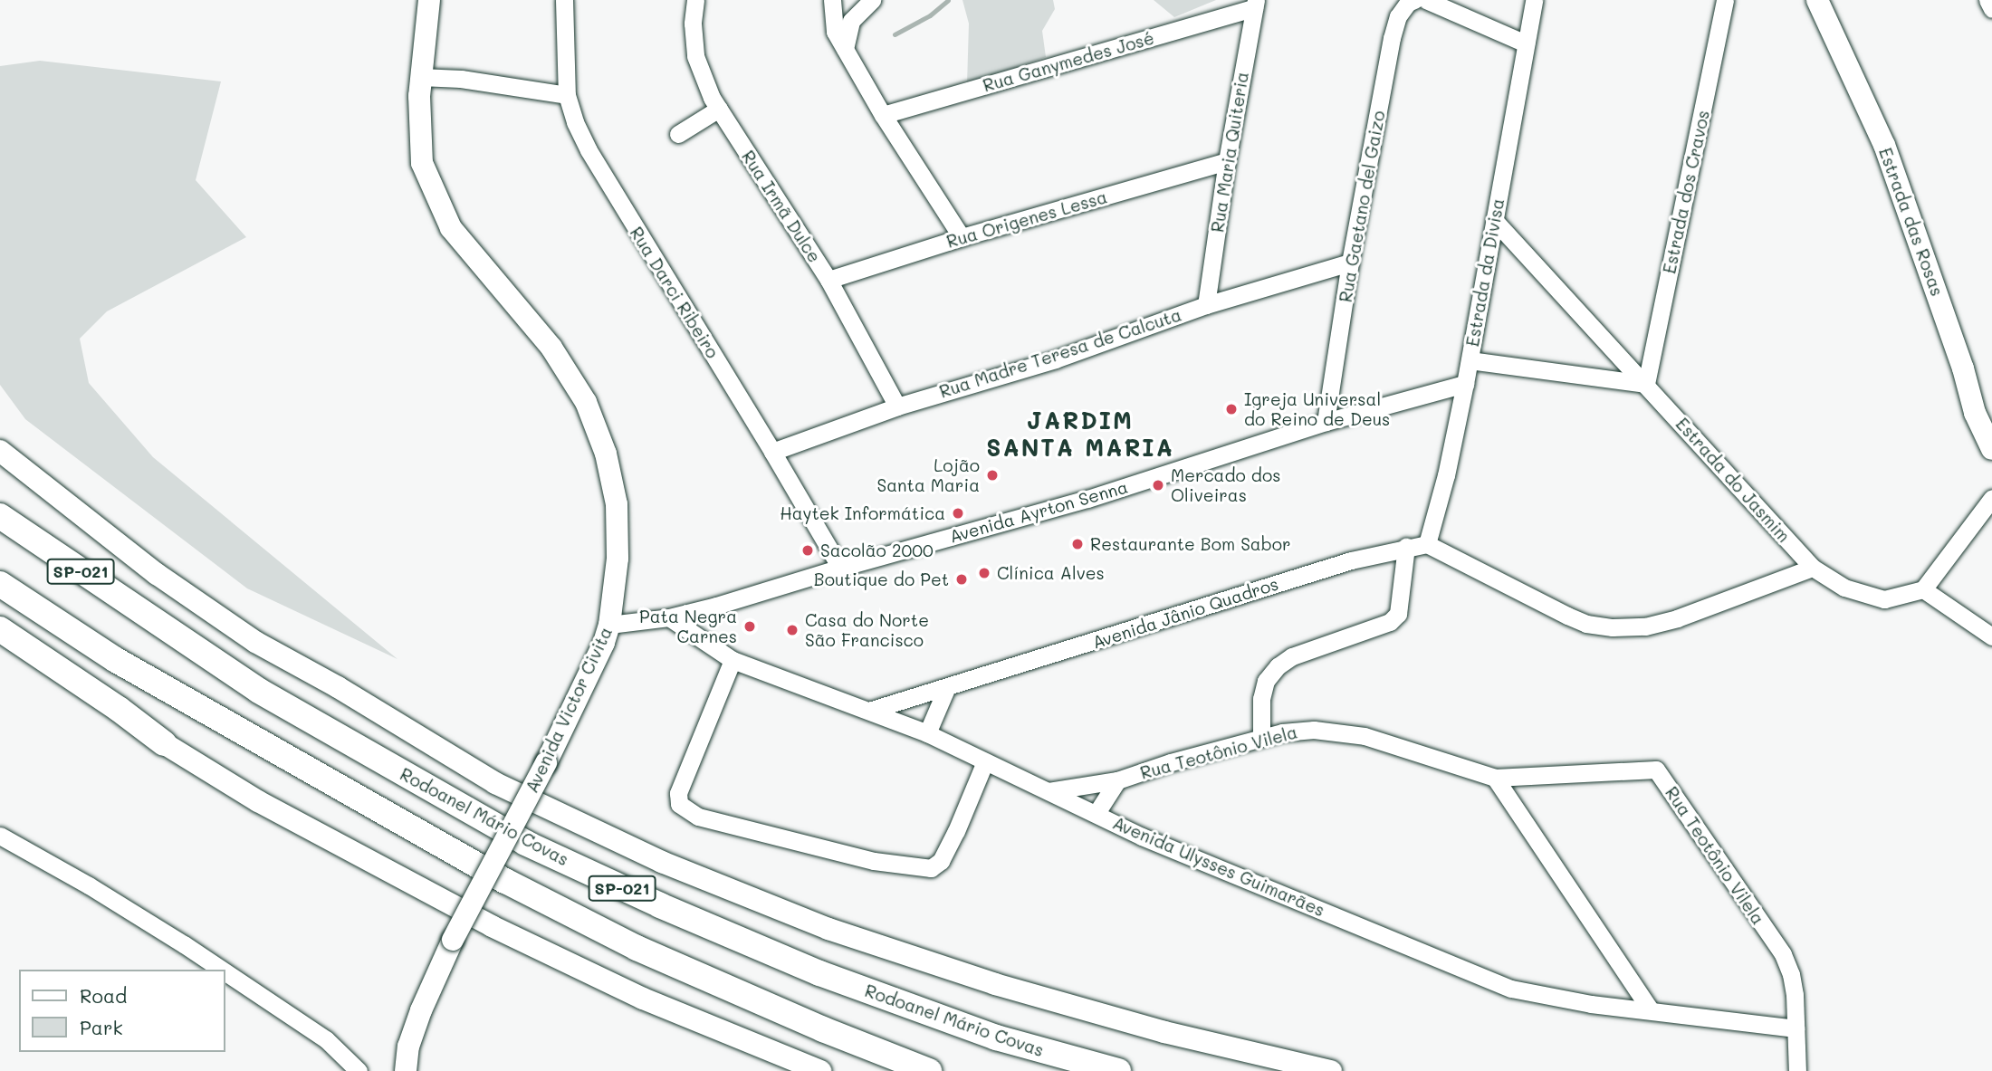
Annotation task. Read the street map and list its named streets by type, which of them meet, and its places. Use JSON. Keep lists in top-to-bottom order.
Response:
{
  "streets": {
    "highway": ["SP-021", "Rodoanel Mário Covas"],
    "main road": ["Estrada das Rosas", "Avenida Victor Civita"],
    "street": [
      "Rua Ganymedes José",
      "Rua Maria Quiteria",
      "Estrada dos Cravos",
      "Rua Irmã Dulce",
      "Rua Gaetano del Gaizo",
      "Rua Origenes Lessa",
      "Estrada da Divisa",
      "Rua Darci Ribeiro",
      "Rua Madre Teresa de Calcuta",
      "Estrada do Jasmim",
      "Avenida Ayrton Senna",
      "Avenida Jânio Quadros",
      "Rua Teotônio Vilela",
      "Avenida Ulysses Guimarães"
    ]
  },
  "crossings": [
    ["Rua Ganymedes José", "Rua Maria Quiteria"],
    ["Rua Maria Quiteria", "Rua Origenes Lessa"],
    ["Rua Maria Quiteria", "Rua Madre Teresa de Calcuta"],
    ["Estrada dos Cravos", "Estrada do Jasmim"],
    ["Rua Irmã Dulce", "Rua Origenes Lessa"],
    ["Rua Irmã Dulce", "Rua Madre Teresa de Calcuta"],
    ["Rua Gaetano del Gaizo", "Rua Madre Teresa de Calcuta"],
    ["Rua Gaetano del Gaizo", "Avenida Ayrton Senna"],
    ["Estrada da Divisa", "Estrada do Jasmim"],
    ["Estrada da Divisa", "Avenida Ayrton Senna"],
    ["Estrada da Divisa", "Avenida Jânio Quadros"],
    ["Rua Darci Ribeiro", "Rua Madre Teresa de Calcuta"],
    ["Rua Darci Ribeiro", "Avenida Ayrton Senna"],
    ["Avenida Ayrton Senna", "Avenida Victor Civita"],
    ["Avenida Ayrton Senna", "Avenida Ulysses Guimarães"],
    ["Avenida Jânio Quadros", "Avenida Ulysses Guimarães"],
    ["Rua Teotônio Vilela", "Avenida Ulysses Guimarães"]
  ],
  "districts": ["JARDIM SANTA MARIA"],
  "places": [
    "Igreja Universal do Reino de Deus",
    "Lojão Santa Maria",
    "Mercado dos Oliveiras",
    "Haytek Informática",
    "Restaurante Bom Sabor",
    "Sacolão 2000",
    "Clínica Alves",
    "Boutique do Pet",
    "Pata Negra Carnes",
    "Casa do Norte São Francisco"
  ],
  "legend": ["Road", "Park"]
}
